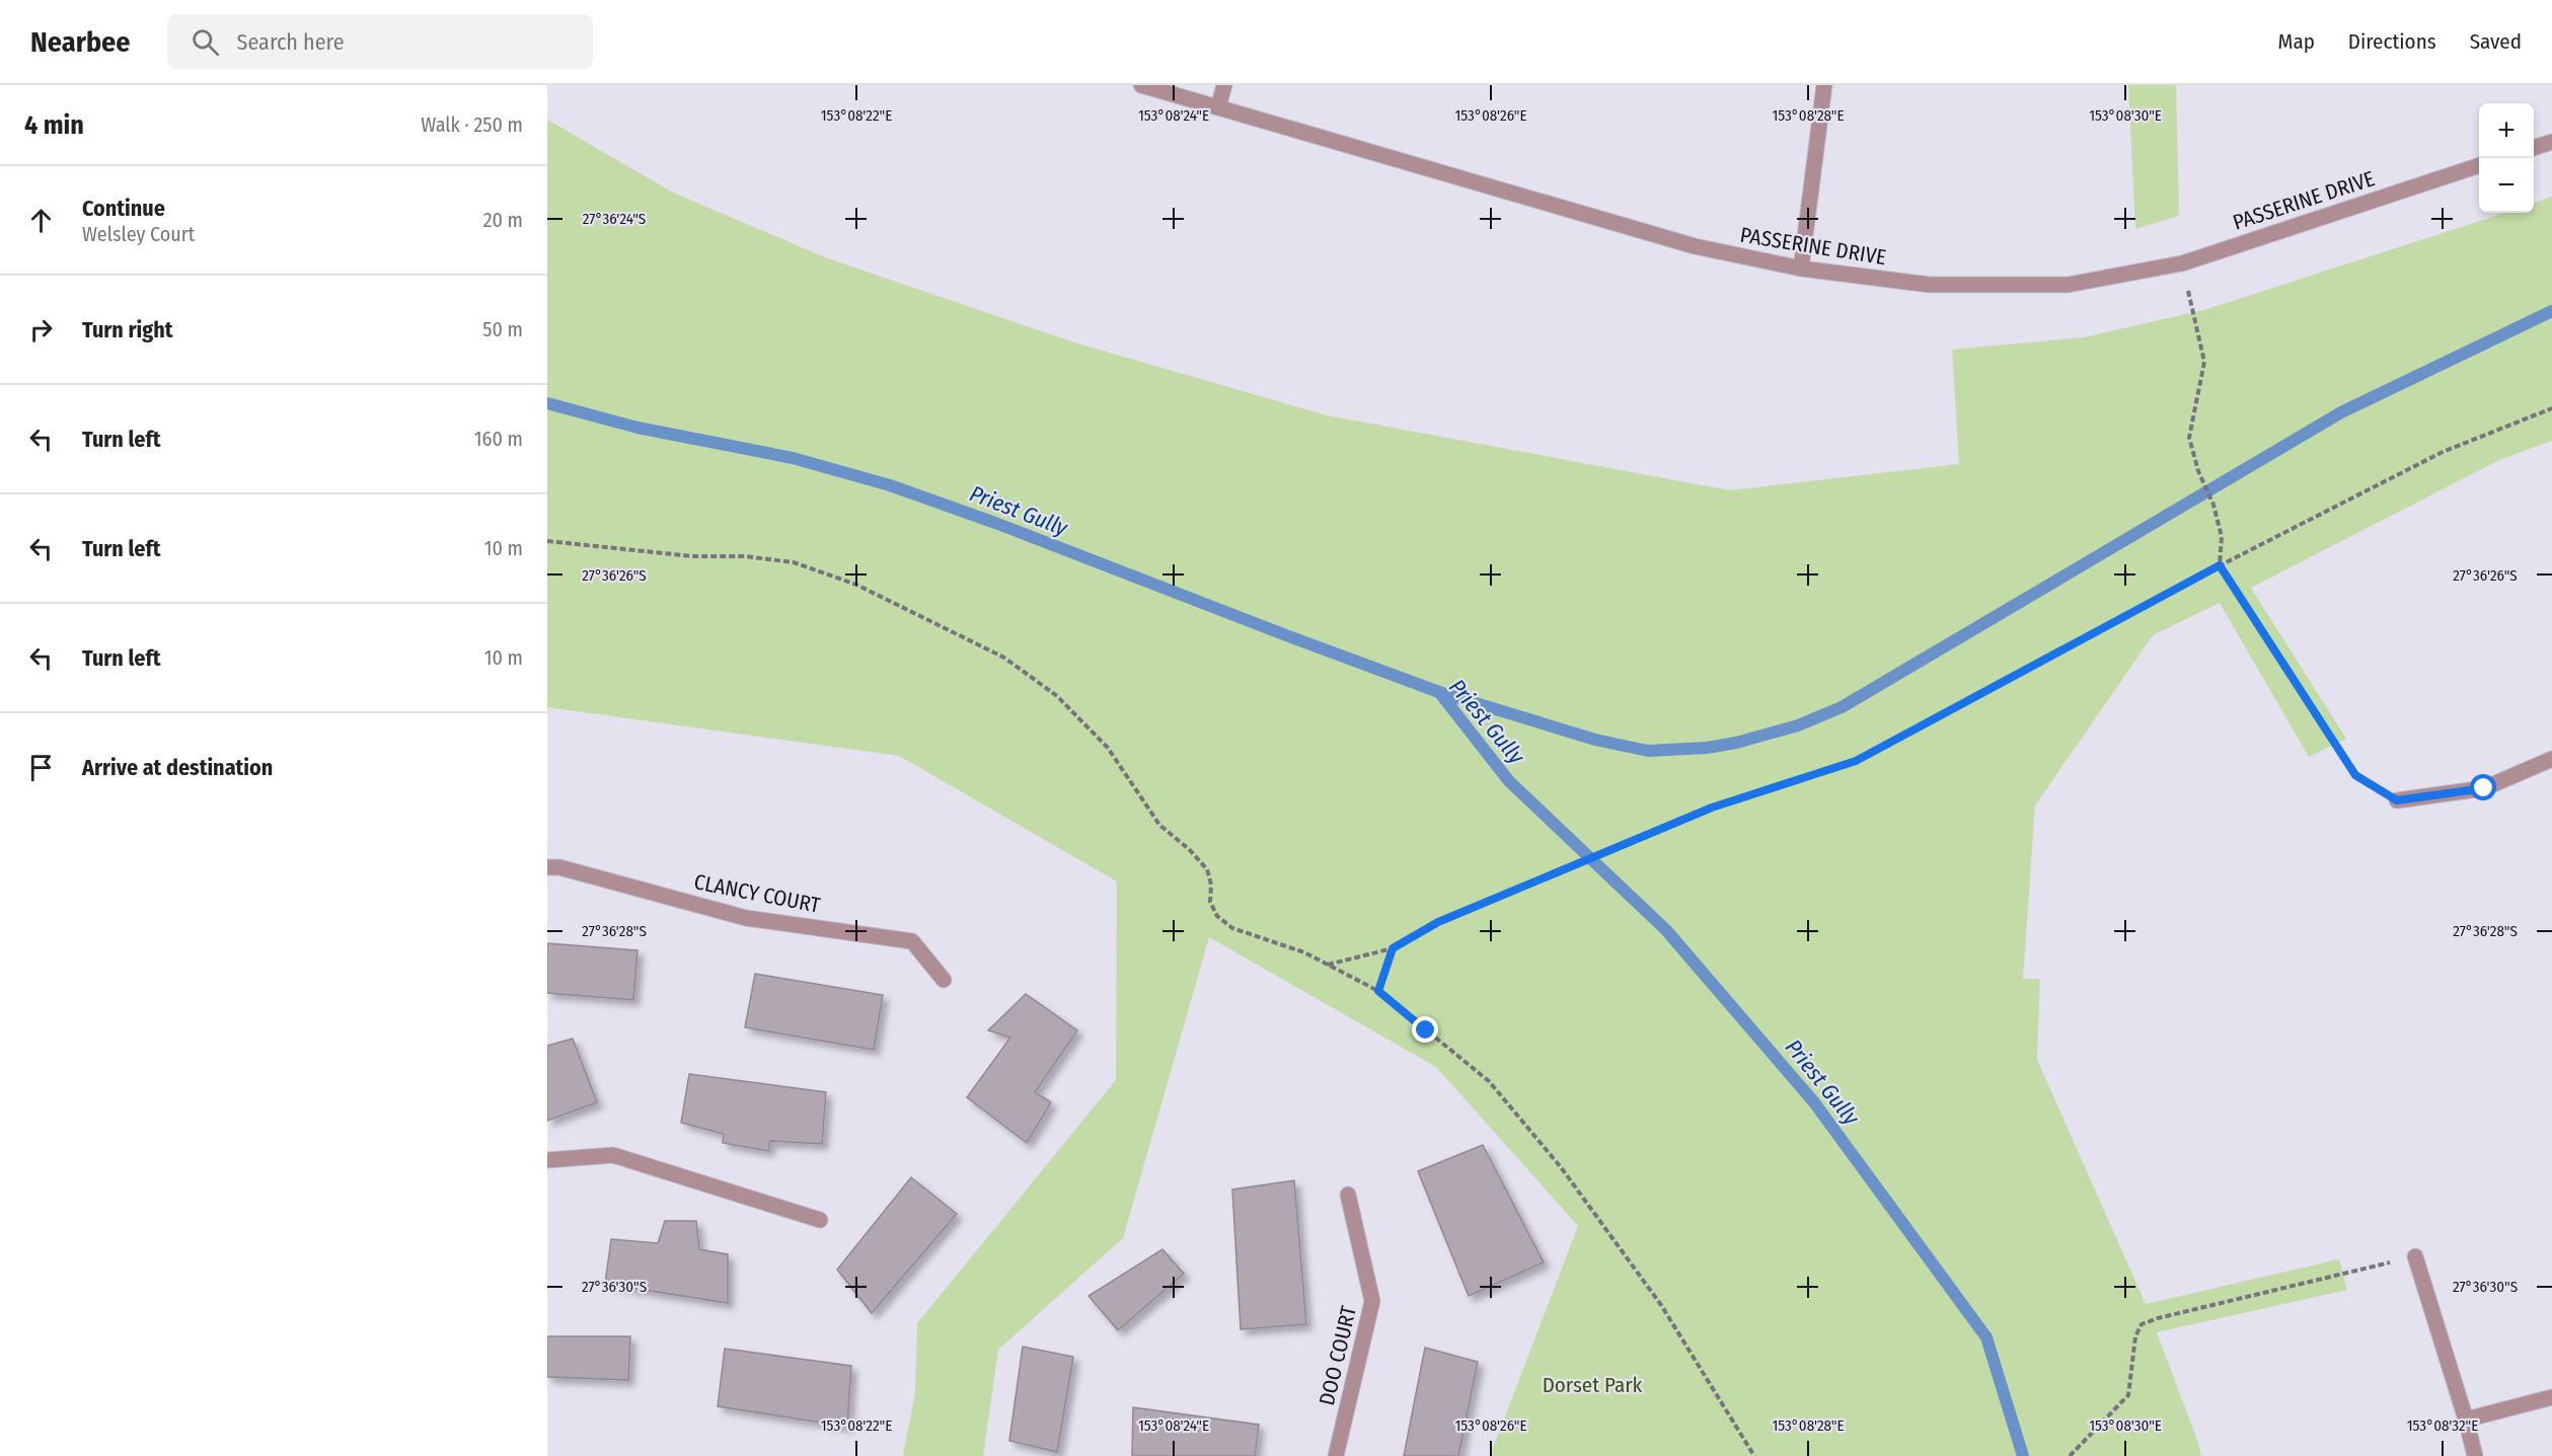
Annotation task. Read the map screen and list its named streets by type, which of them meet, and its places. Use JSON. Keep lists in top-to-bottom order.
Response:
{
  "streets": {
    "street": ["PASSERINE DRIVE", "CLANCY COURT", "DOO COURT"]
  },
  "water": ["Priest Gully"],
  "parks": ["Dorset Park"],
  "page": {
    "header": "Nearbee",
    "search": "Search here",
    "nav": ["Map", "Directions", "Saved"],
    "heading": ["4 min", "Walk · 250 m"],
    "map_buttons": ["+", "−"],
    "list": [
      ["Continue", "Welsley Court", "20 m"],
      ["Turn right", "50 m"],
      ["Turn left", "160 m"],
      ["Turn left", "10 m"],
      ["Turn left", "10 m"],
      "Arrive at destination"
    ]
  },
  "coordinates": [
    "153°08'22\"E",
    "153°08'24\"E",
    "153°08'26\"E",
    "153°08'28\"E",
    "153°08'30\"E",
    "27°36'24\"S",
    "27°36'26\"S",
    "27°36'28\"S",
    "27°36'30\"S",
    "153°08'32\"E"
  ]
}
